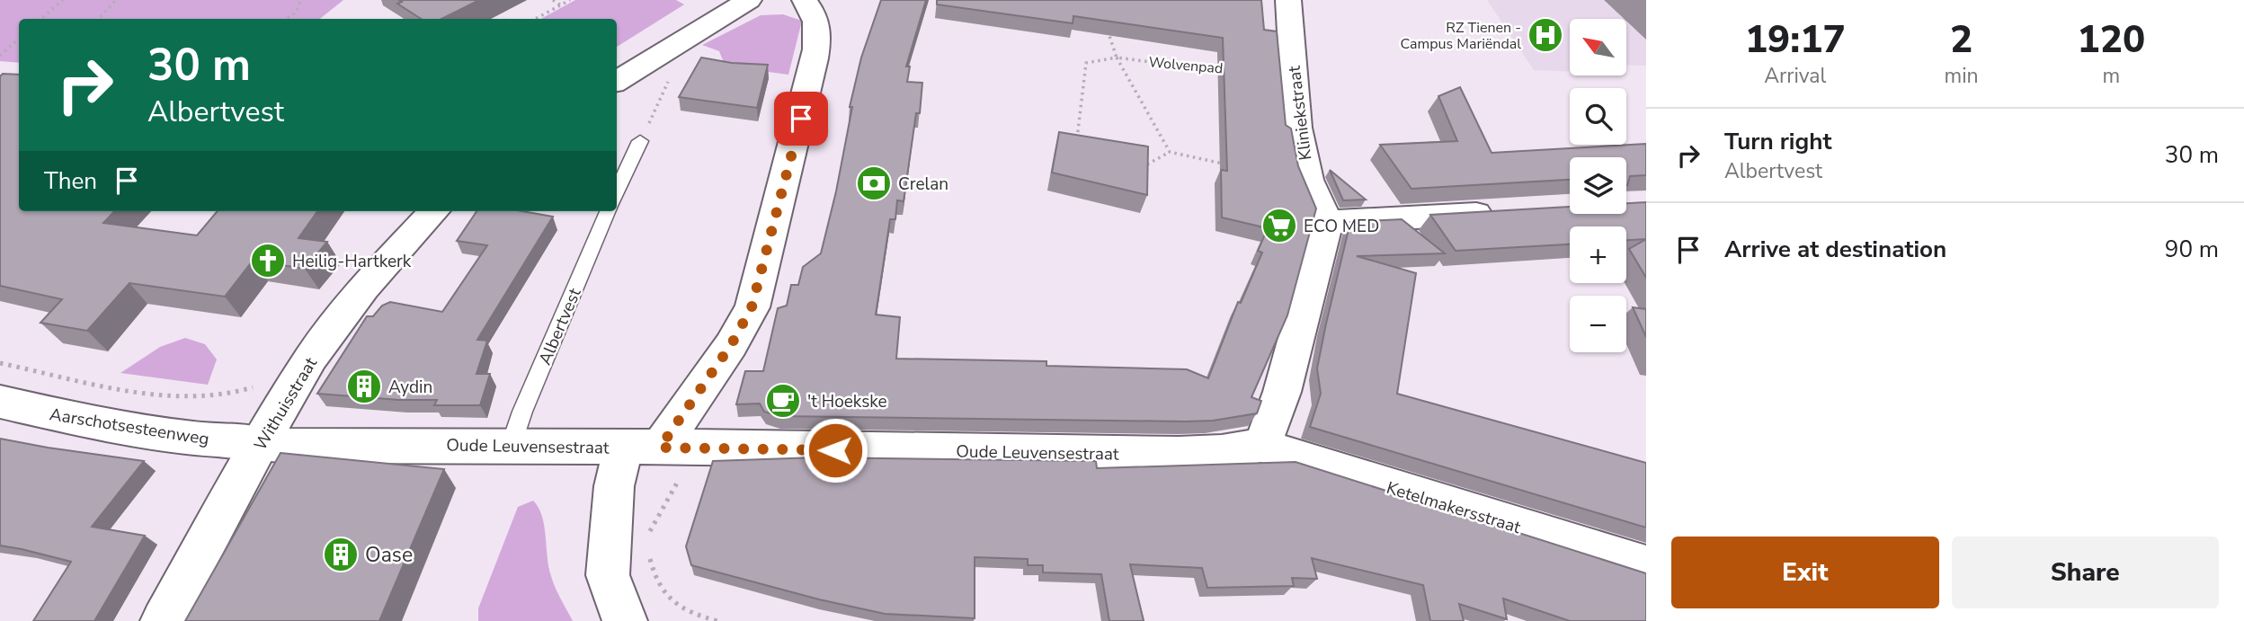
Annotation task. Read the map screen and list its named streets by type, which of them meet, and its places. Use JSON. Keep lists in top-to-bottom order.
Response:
{
  "streets": {
    "street": [
      "Kliniekstraat",
      "Withuisstraat",
      "Aarschotsesteenweg",
      "Oude Leuvensestraat",
      "Ketelmakersstraat"
    ],
    "lane": ["Albertvest"],
    "path": ["Wolvenpad"]
  },
  "crossings": [
    ["Albertvest", "Oude Leuvensestraat"],
    ["Withuisstraat", "Aarschotsesteenweg"],
    ["Withuisstraat", "Oude Leuvensestraat"],
    ["Aarschotsesteenweg", "Oude Leuvensestraat"],
    ["Oude Leuvensestraat", "Ketelmakersstraat"]
  ],
  "places": {
    "hospital": ["RZ Tienen - Campus Mariëndal"],
    "bank": ["Crelan"],
    "supermarket": ["ECO MED"],
    "church": ["Heilig-Hartkerk"],
    "building": ["Aydin", "Oase"],
    "cafe": ["'t Hoekske"]
  },
  "north": "top left",
  "page": {
    "eta": [
      "19:17",
      "Arrival",
      "2",
      "min",
      "120",
      "m"
    ],
    "map_buttons": ["+", "−"],
    "turn": ["30 m", "Albertvest"],
    "list": [
      {
        "name": "Turn right",
        "note": "Albertvest",
        "value": "30 m"
      },
      {
        "name": "Arrive at destination",
        "value": "90 m"
      }
    ],
    "then": "Then",
    "buttons": ["Exit", "Share"]
  }
}
